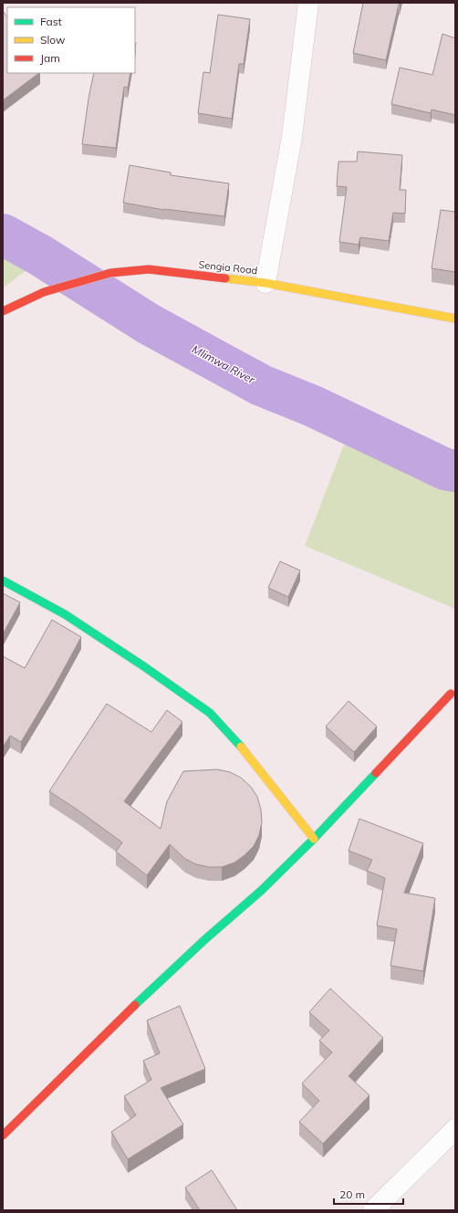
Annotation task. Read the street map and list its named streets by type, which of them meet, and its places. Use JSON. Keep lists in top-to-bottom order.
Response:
{
  "streets": {
    "street": ["Sengia Road"]
  },
  "water": ["Mlimwa River"],
  "legend": ["Fast", "Slow", "Jam"],
  "scale_bar": "20 m"
}
